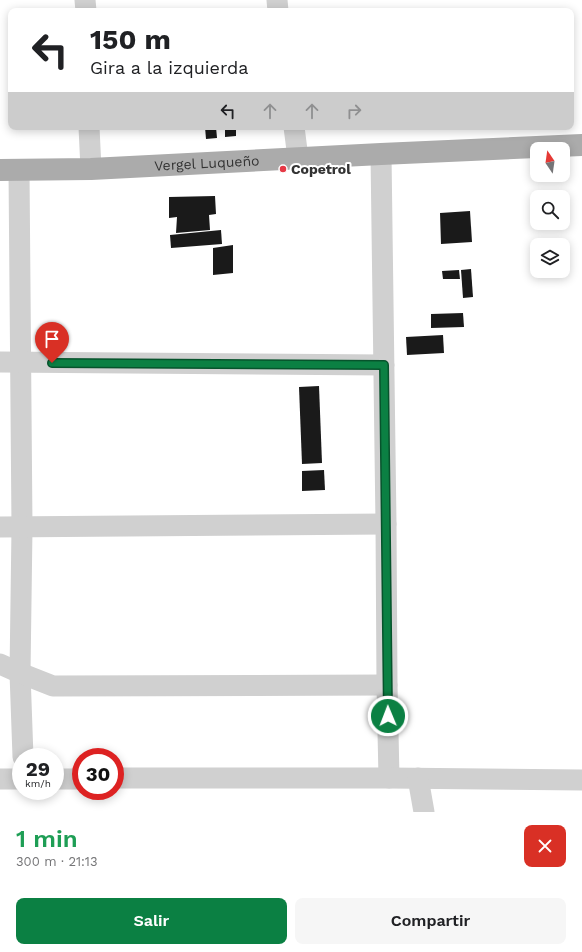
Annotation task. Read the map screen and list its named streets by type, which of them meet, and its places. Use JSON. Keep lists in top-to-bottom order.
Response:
{
  "streets": {
    "main road": ["Vergel Luqueño"]
  },
  "places": ["Copetrol"],
  "north": "top",
  "page": {
    "turn": ["150 m", "Gira a la izquierda"],
    "speed": "29 km/h",
    "limit": "30",
    "heading": ["1 min", "300 m · 21:13"],
    "buttons": ["Salir", "Compartir"]
  }
}
